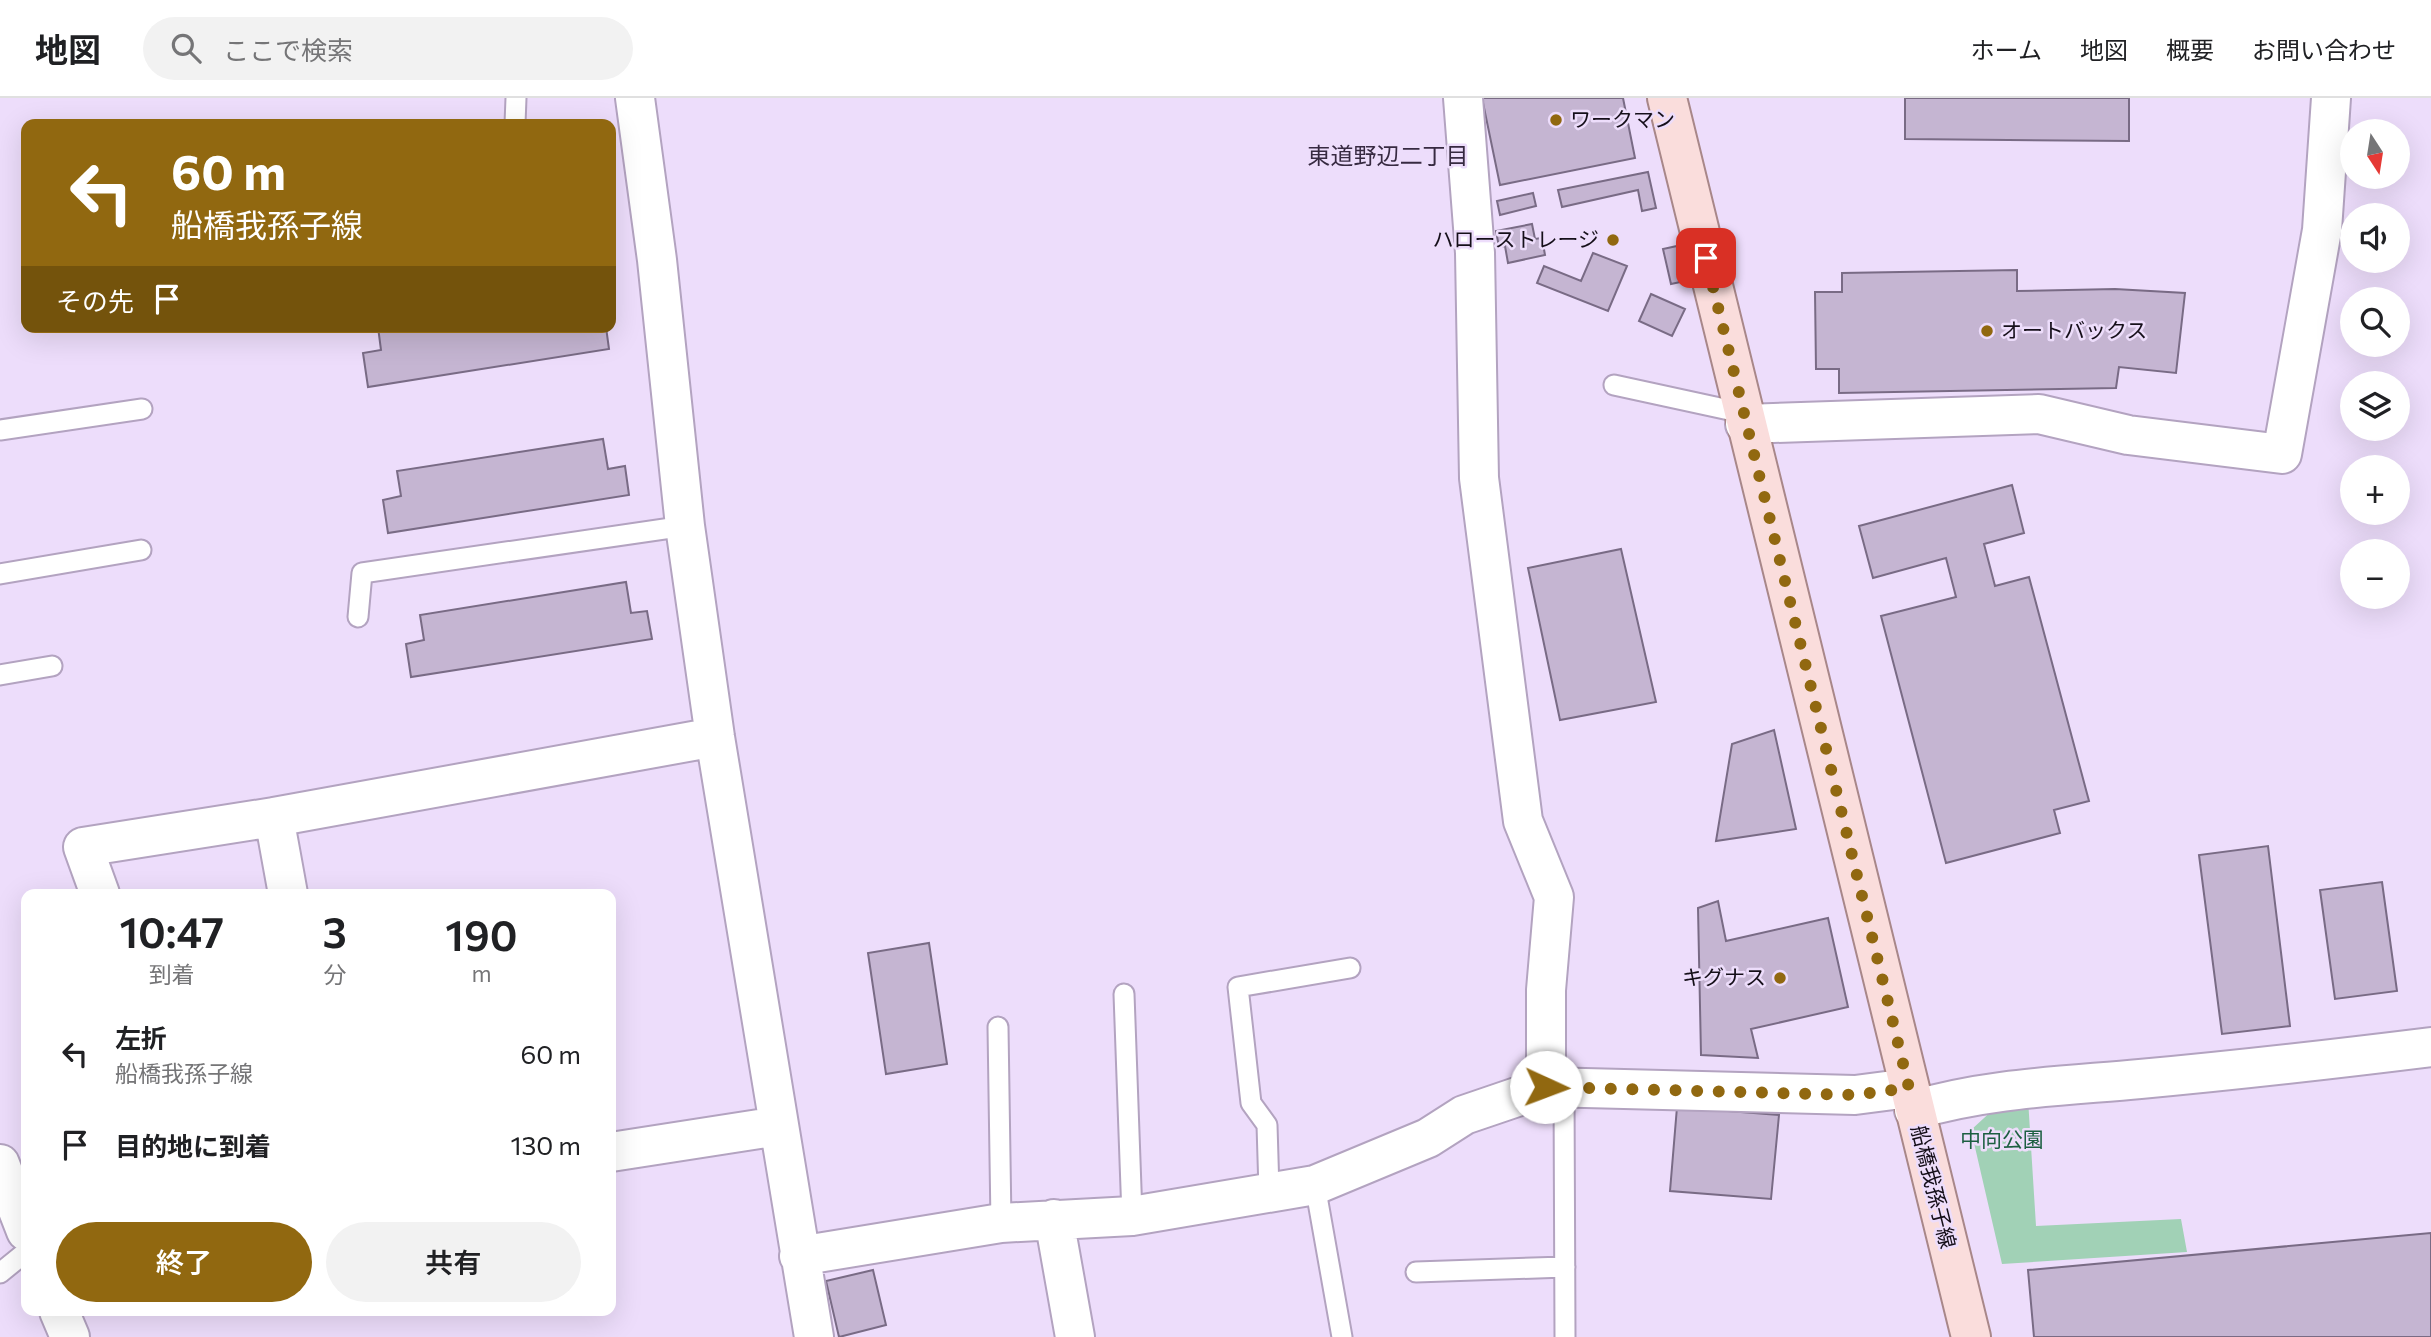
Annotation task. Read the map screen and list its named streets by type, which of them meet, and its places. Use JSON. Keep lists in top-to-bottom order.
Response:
{
  "streets": {
    "main road": ["船橋我孫子線"]
  },
  "districts": ["東道野辺二丁目"],
  "parks": ["中向公園"],
  "places": [
    "ワークマン",
    "ハローストレージ",
    "オートバックス",
    "キグナス"
  ],
  "north": "bottom",
  "page": {
    "header": "地図",
    "search": "ここで検索",
    "nav": [
      "ホーム",
      "地図",
      "概要",
      "お問い合わせ"
    ],
    "map_buttons": ["+", "−"],
    "turn": ["60 m", "船橋我孫子線"],
    "then": "その先",
    "eta": [
      "10:47",
      "到着",
      "3",
      "分",
      "190",
      "m"
    ],
    "list": [
      {
        "name": "左折",
        "note": "船橋我孫子線",
        "value": "60 m"
      },
      {
        "name": "目的地に到着",
        "value": "130 m"
      }
    ],
    "buttons": ["終了", "共有"]
  }
}
